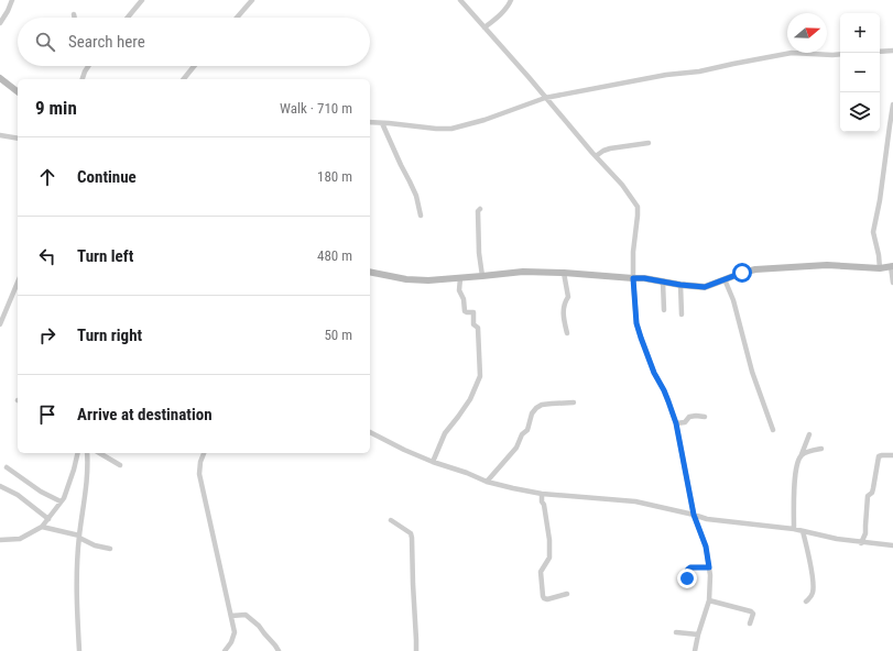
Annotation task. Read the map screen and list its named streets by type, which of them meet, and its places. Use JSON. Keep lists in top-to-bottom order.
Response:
{
  "north": "right",
  "page": {
    "map_buttons": ["+", "−"],
    "search": "Search here",
    "heading": ["9 min", "Walk · 710 m"],
    "list": [
      ["Continue", "180 m"],
      ["Turn left", "480 m"],
      ["Turn right", "50 m"],
      "Arrive at destination"
    ]
  }
}
